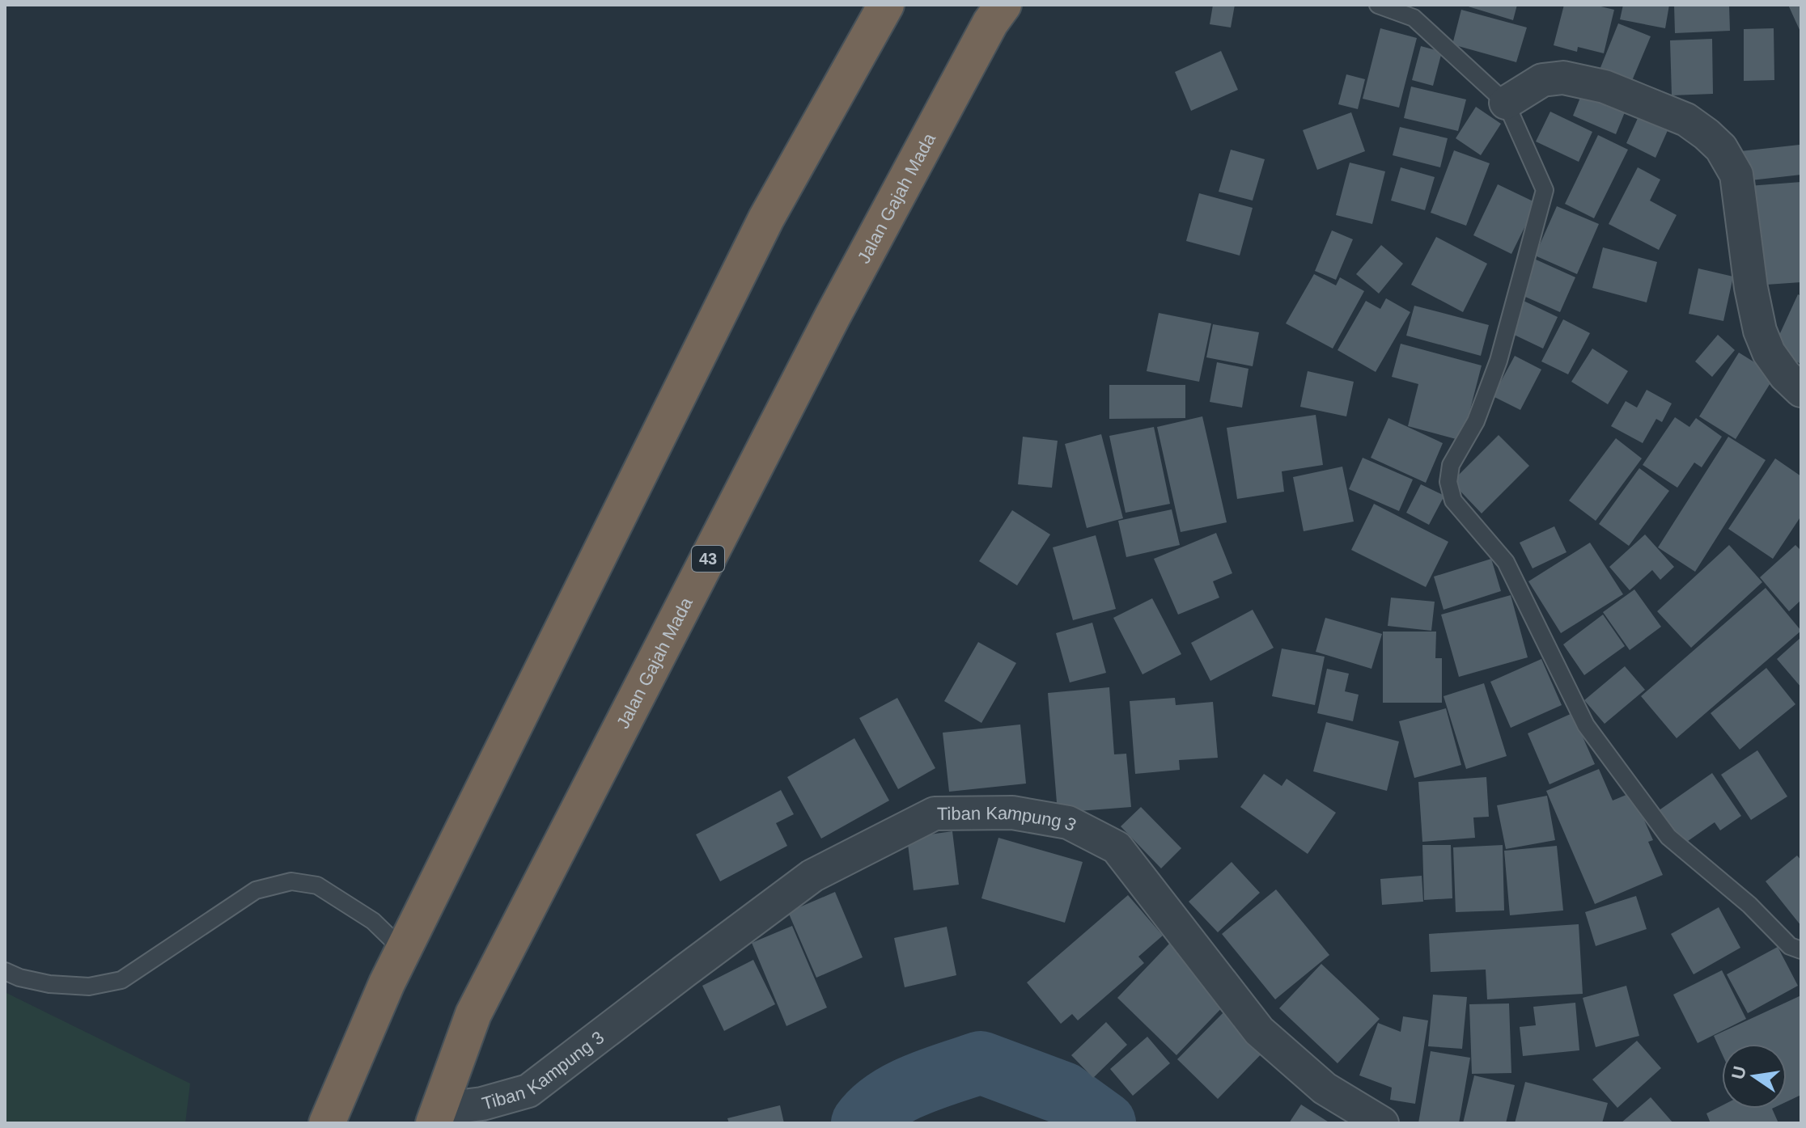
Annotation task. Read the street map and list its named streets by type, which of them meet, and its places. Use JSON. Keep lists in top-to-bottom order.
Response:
{
  "streets": {
    "highway": ["Jalan Gajah Mada", "43"],
    "street": ["Tiban Kampung 3"]
  },
  "crossings": [
    ["Jalan Gajah Mada", "Tiban Kampung 3"]
  ],
  "north": "left"
}
